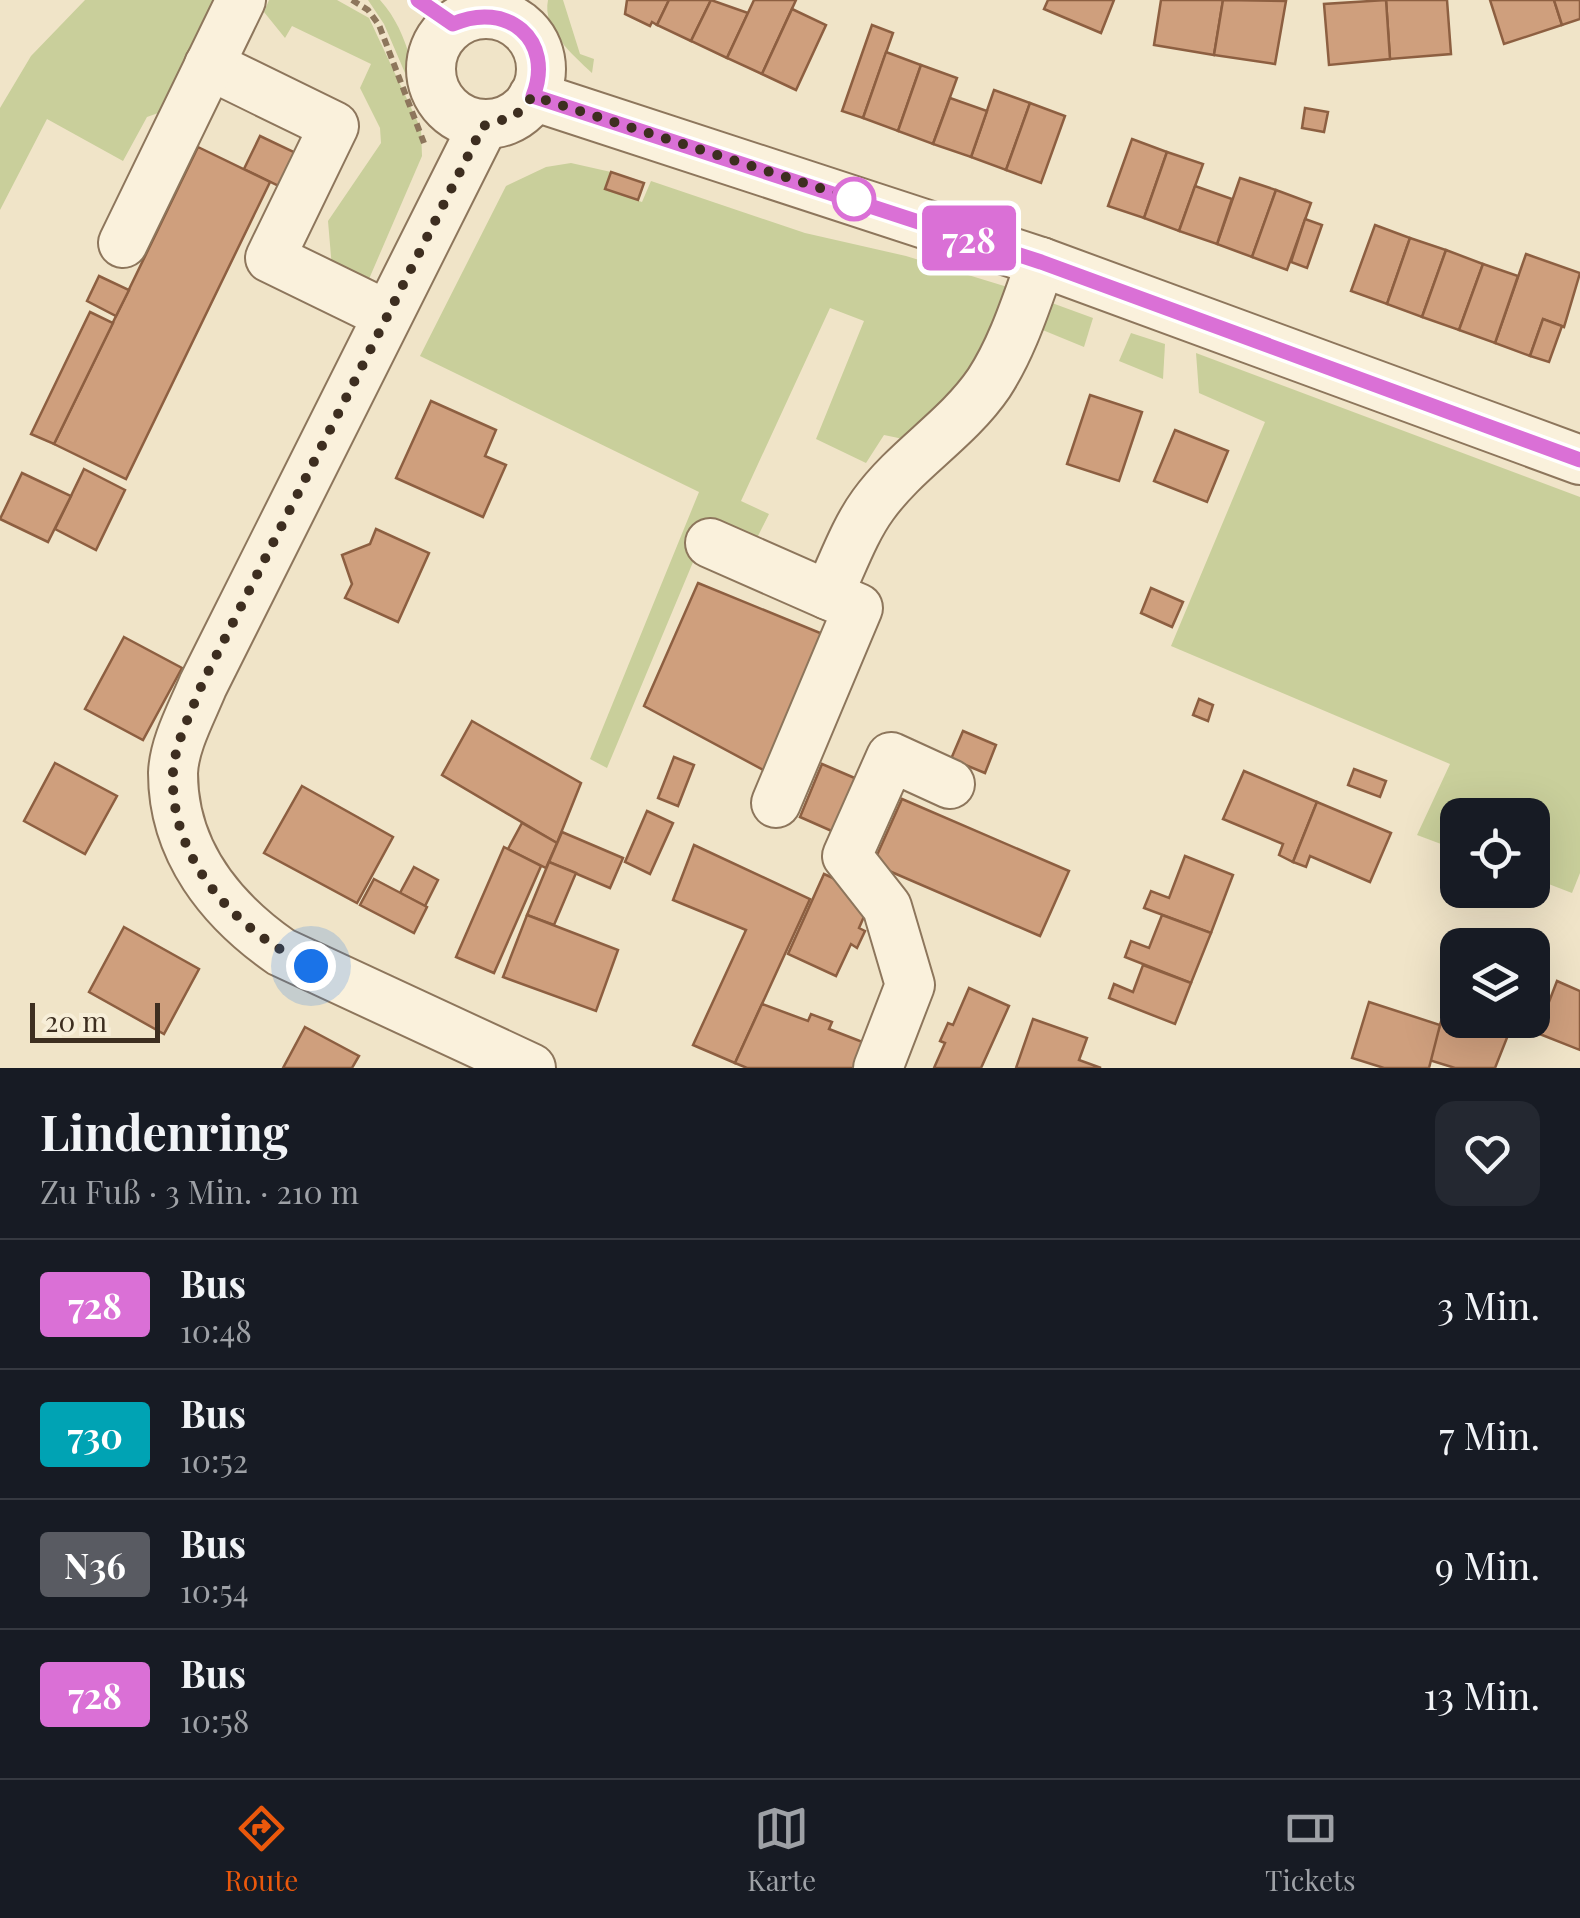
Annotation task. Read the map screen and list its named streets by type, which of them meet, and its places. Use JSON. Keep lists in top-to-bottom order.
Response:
{
  "lines": ["bus line 728"],
  "scale_bar": "20 m",
  "page": {
    "on_map": "728",
    "scale": "20 m",
    "heading": ["Lindenring", "Zu Fuß · 3 Min. · 210 m"],
    "list": [
      {
        "mark": "728",
        "name": "Bus",
        "note": "10:48",
        "value": "3 Min."
      },
      {
        "mark": "730",
        "name": "Bus",
        "note": "10:52",
        "value": "7 Min."
      },
      {
        "mark": "N36",
        "name": "Bus",
        "note": "10:54",
        "value": "9 Min."
      },
      {
        "mark": "728",
        "name": "Bus",
        "note": "10:58",
        "value": "13 Min."
      }
    ],
    "tabs": ["Route", "Karte", "Tickets"]
  }
}
